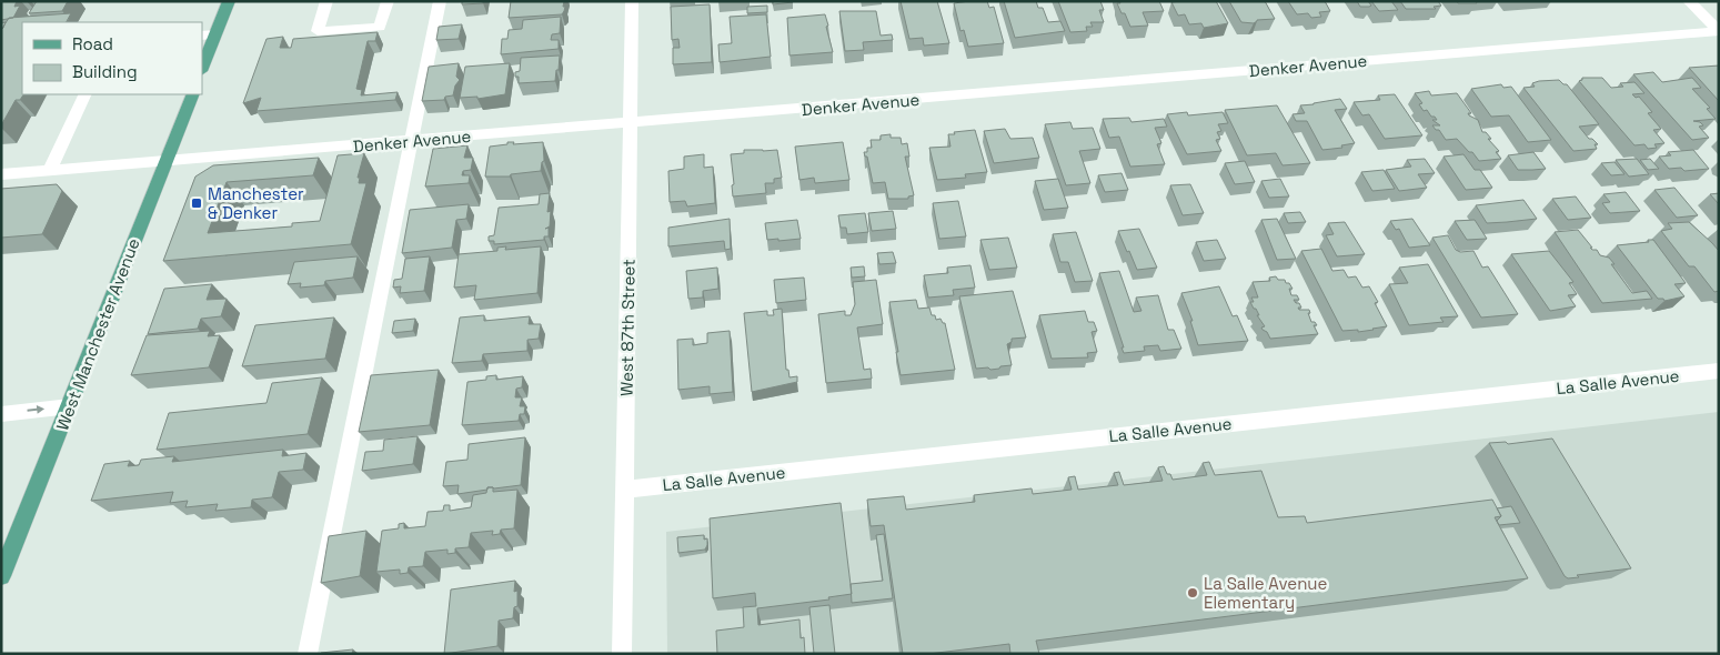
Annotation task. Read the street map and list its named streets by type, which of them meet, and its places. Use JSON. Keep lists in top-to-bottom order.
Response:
{
  "streets": {
    "main road": ["West Manchester Avenue"],
    "street": ["Denker Avenue", "West 87th Street", "La Salle Avenue"]
  },
  "crossings": [
    ["Denker Avenue", "West 87th Street"],
    ["Denker Avenue", "West Manchester Avenue"],
    ["West 87th Street", "La Salle Avenue"]
  ],
  "places": {
    "transit": ["Manchester & Denker"],
    "other": ["La Salle Avenue Elementary"]
  },
  "legend": ["Road", "Building"]
}
